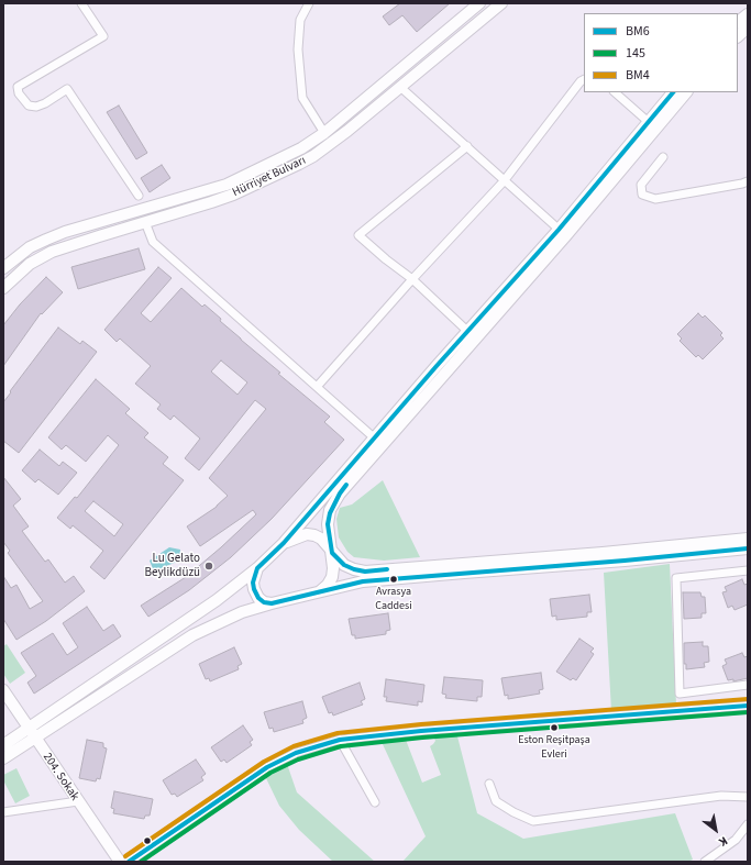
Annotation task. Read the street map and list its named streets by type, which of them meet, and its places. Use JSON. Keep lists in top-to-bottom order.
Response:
{
  "streets": {
    "street": ["Hürriyet Bulvarı", "204. Sokak"]
  },
  "places": ["Lu Gelato Beylikdüzü", "Avrasya Caddesi", "Eston Reşitpaşa Evleri"],
  "lines": ["transit line BM6", "transit line BM4", "transit line 145"],
  "legend": ["BM6", "145", "BM4"],
  "north": "bottom right"
}
